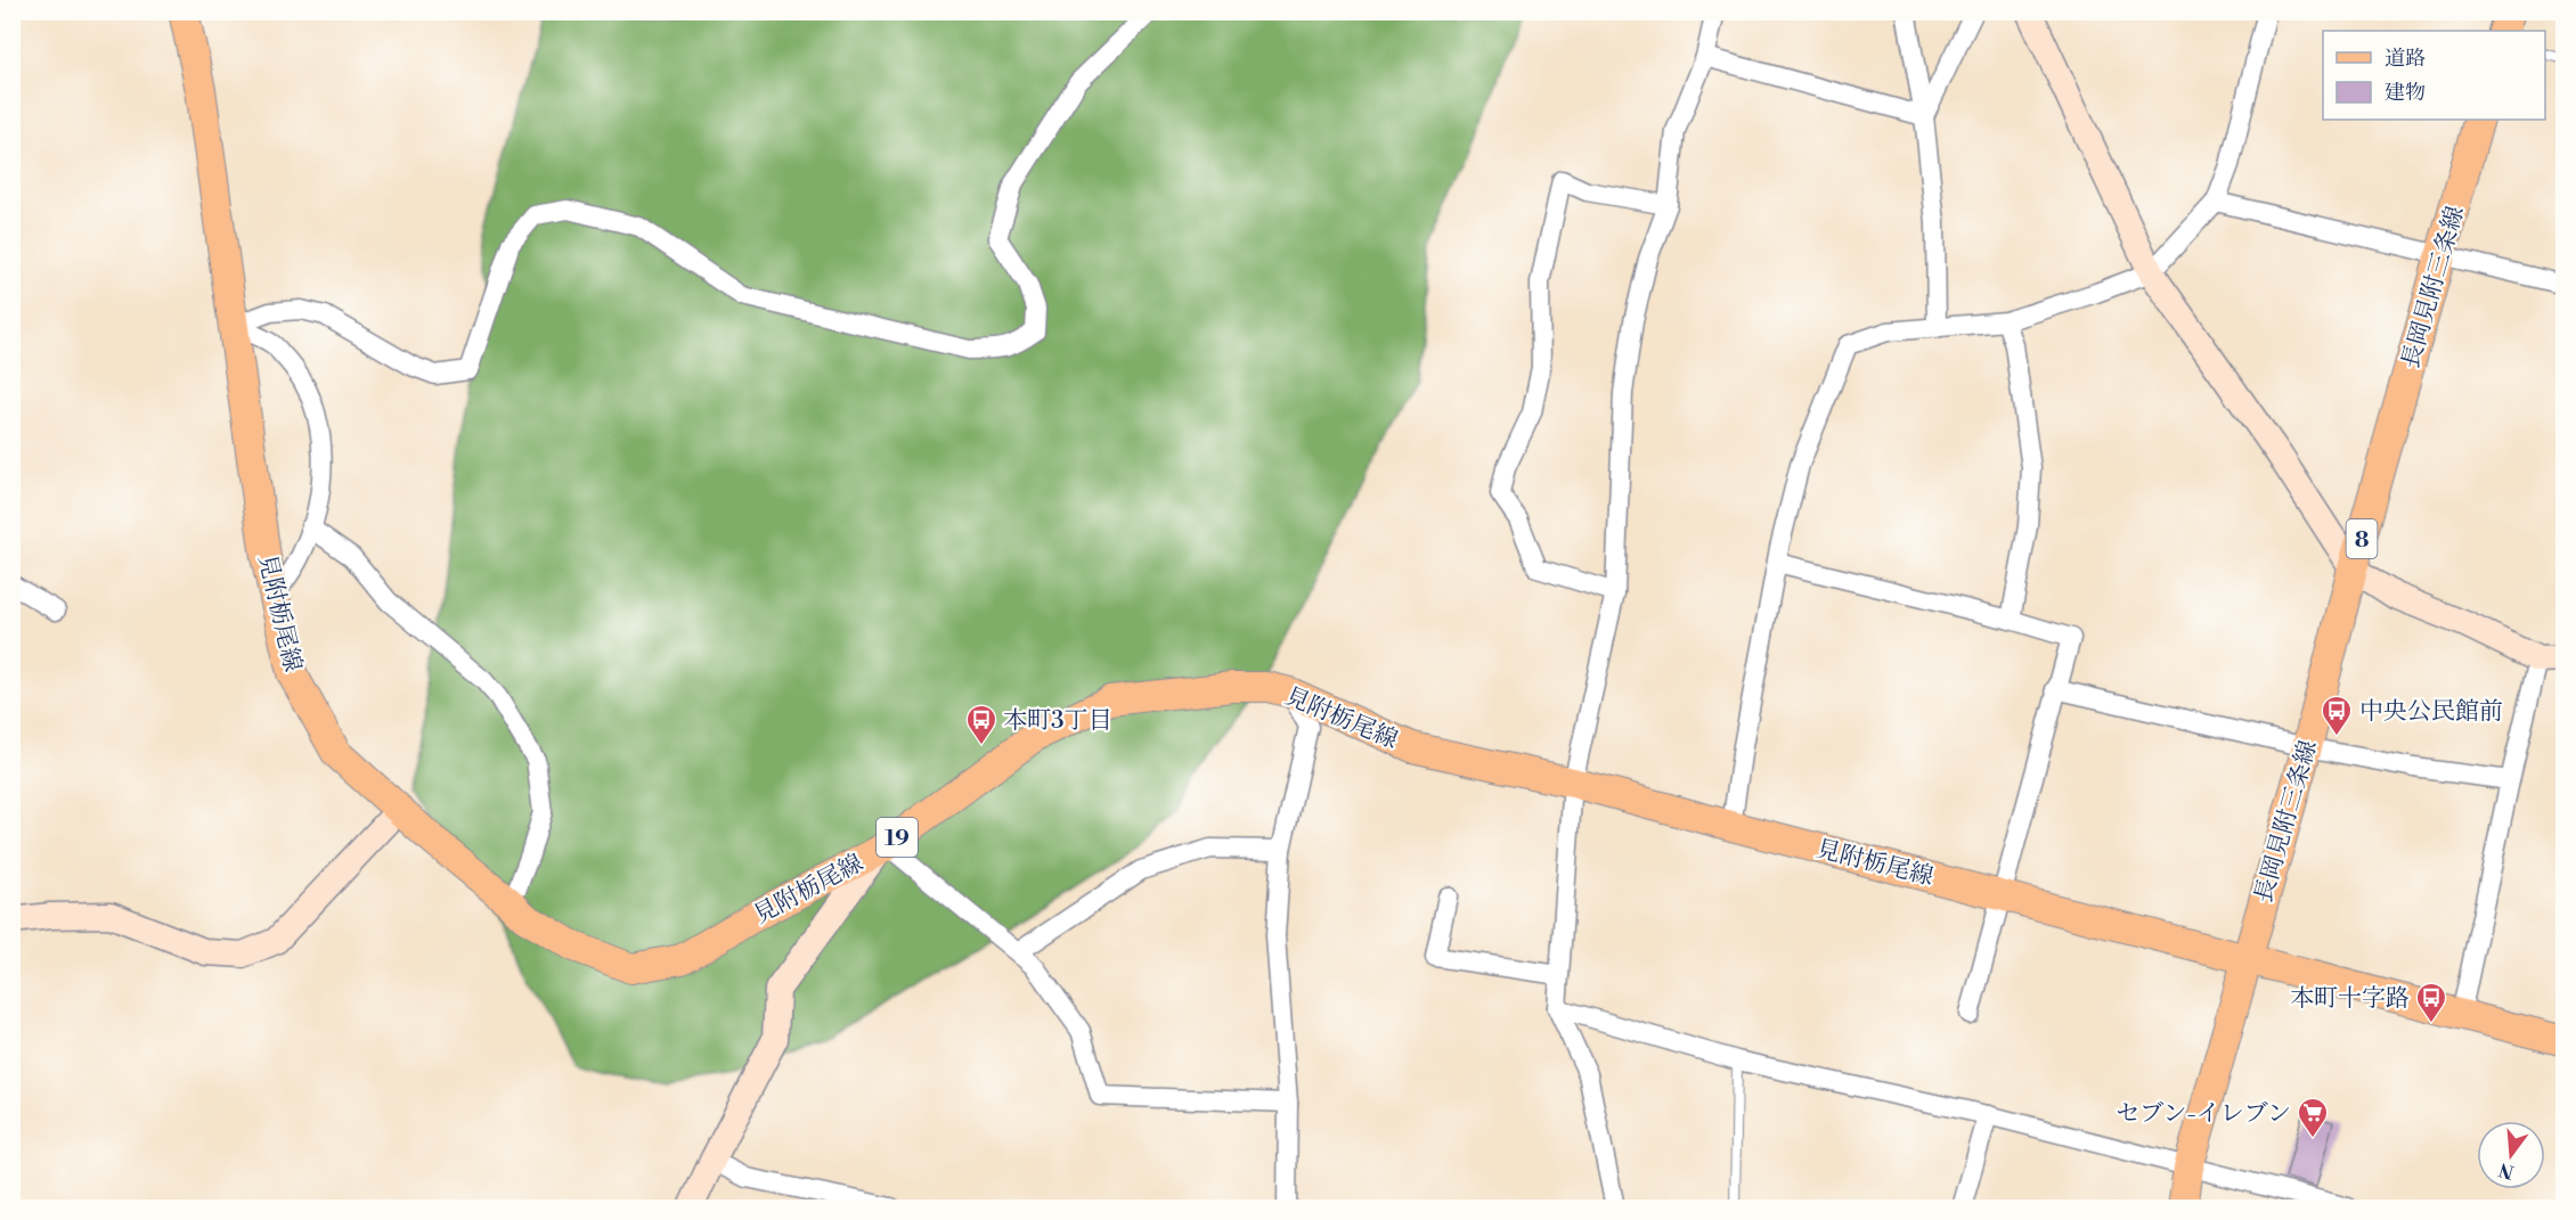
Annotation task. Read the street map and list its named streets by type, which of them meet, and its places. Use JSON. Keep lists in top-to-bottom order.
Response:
{
  "streets": {
    "main road": [
      "長岡見附三条線",
      "8",
      "見附栃尾線",
      "19"
    ]
  },
  "crossings": [
    ["長岡見附三条線", "見附栃尾線"]
  ],
  "places": {
    "bus stop": ["中央公民館前", "本町3丁目", "本町十字路"],
    "supermarket": ["セブン-イレブン"]
  },
  "legend": ["道路", "建物"],
  "north": "bottom"
}
